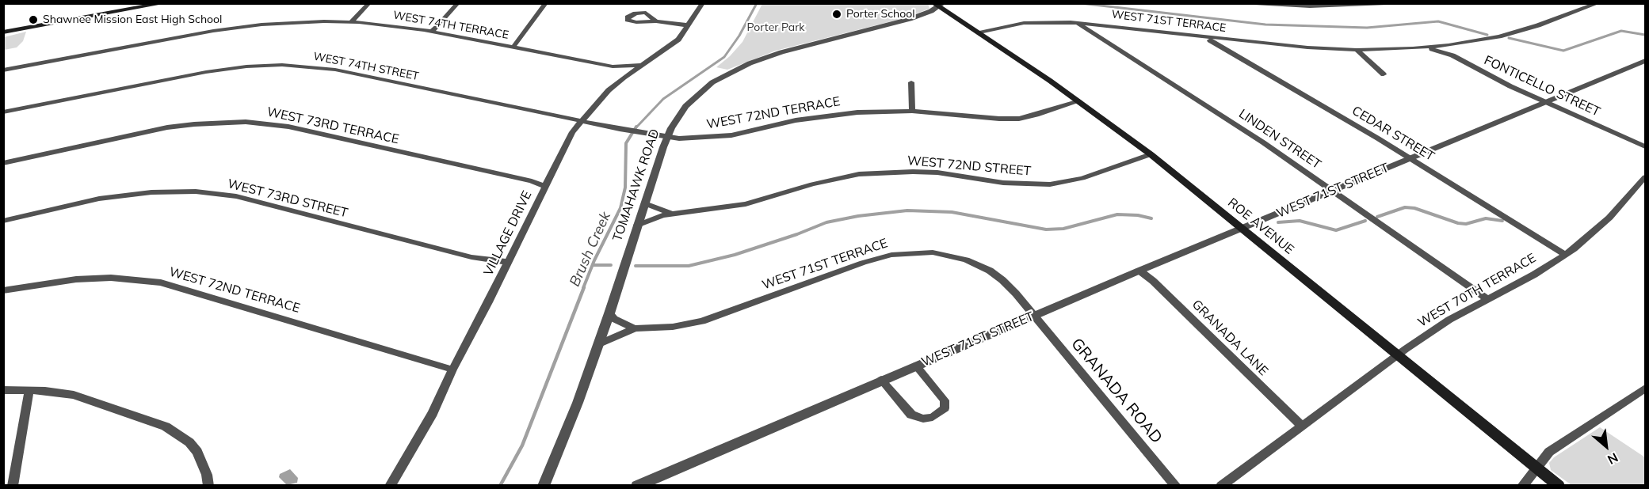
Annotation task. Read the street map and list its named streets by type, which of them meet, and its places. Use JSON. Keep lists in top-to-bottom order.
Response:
{
  "streets": {
    "main road": ["ROE AVENUE"],
    "street": [
      "WEST 71ST TERRACE",
      "WEST 74TH TERRACE",
      "WEST 74TH STREET",
      "FONTICELLO STREET",
      "WEST 72ND TERRACE",
      "WEST 73RD TERRACE",
      "CEDAR STREET",
      "LINDEN STREET",
      "WEST 72ND STREET",
      "TOMAHAWK ROAD",
      "WEST 71ST STREET",
      "WEST 73RD STREET",
      "VILLAGE DRIVE",
      "WEST 70TH TERRACE",
      "GRANADA LANE",
      "GRANADA ROAD"
    ]
  },
  "crossings": [
    ["WEST 71ST TERRACE", "FONTICELLO STREET"],
    ["WEST 71ST TERRACE", "CEDAR STREET"],
    ["WEST 71ST TERRACE", "LINDEN STREET"],
    ["WEST 71ST TERRACE", "TOMAHAWK ROAD"],
    ["WEST 71ST TERRACE", "WEST 71ST STREET"],
    ["WEST 71ST TERRACE", "ROE AVENUE"],
    ["WEST 71ST TERRACE", "GRANADA ROAD"],
    ["WEST 74TH TERRACE", "VILLAGE DRIVE"],
    ["WEST 74TH STREET", "WEST 72ND TERRACE"],
    ["WEST 74TH STREET", "TOMAHAWK ROAD"],
    ["WEST 74TH STREET", "VILLAGE DRIVE"],
    ["FONTICELLO STREET", "WEST 71ST STREET"],
    ["WEST 72ND TERRACE", "TOMAHAWK ROAD"],
    ["WEST 72ND TERRACE", "ROE AVENUE"],
    ["WEST 72ND TERRACE", "VILLAGE DRIVE"],
    ["WEST 73RD TERRACE", "VILLAGE DRIVE"],
    ["CEDAR STREET", "WEST 71ST STREET"],
    ["CEDAR STREET", "WEST 70TH TERRACE"],
    ["LINDEN STREET", "WEST 71ST STREET"],
    ["LINDEN STREET", "WEST 70TH TERRACE"],
    ["WEST 72ND STREET", "TOMAHAWK ROAD"],
    ["WEST 72ND STREET", "ROE AVENUE"],
    ["TOMAHAWK ROAD", "ROE AVENUE"],
    ["WEST 71ST STREET", "ROE AVENUE"],
    ["WEST 71ST STREET", "GRANADA LANE"],
    ["WEST 71ST STREET", "GRANADA ROAD"],
    ["WEST 73RD STREET", "VILLAGE DRIVE"],
    ["ROE AVENUE", "WEST 70TH TERRACE"],
    ["WEST 70TH TERRACE", "GRANADA LANE"]
  ],
  "water": ["Brush Creek"],
  "parks": ["Porter Park"],
  "places": ["Porter School", "Shawnee Mission East High School"],
  "north": "bottom right"
}
